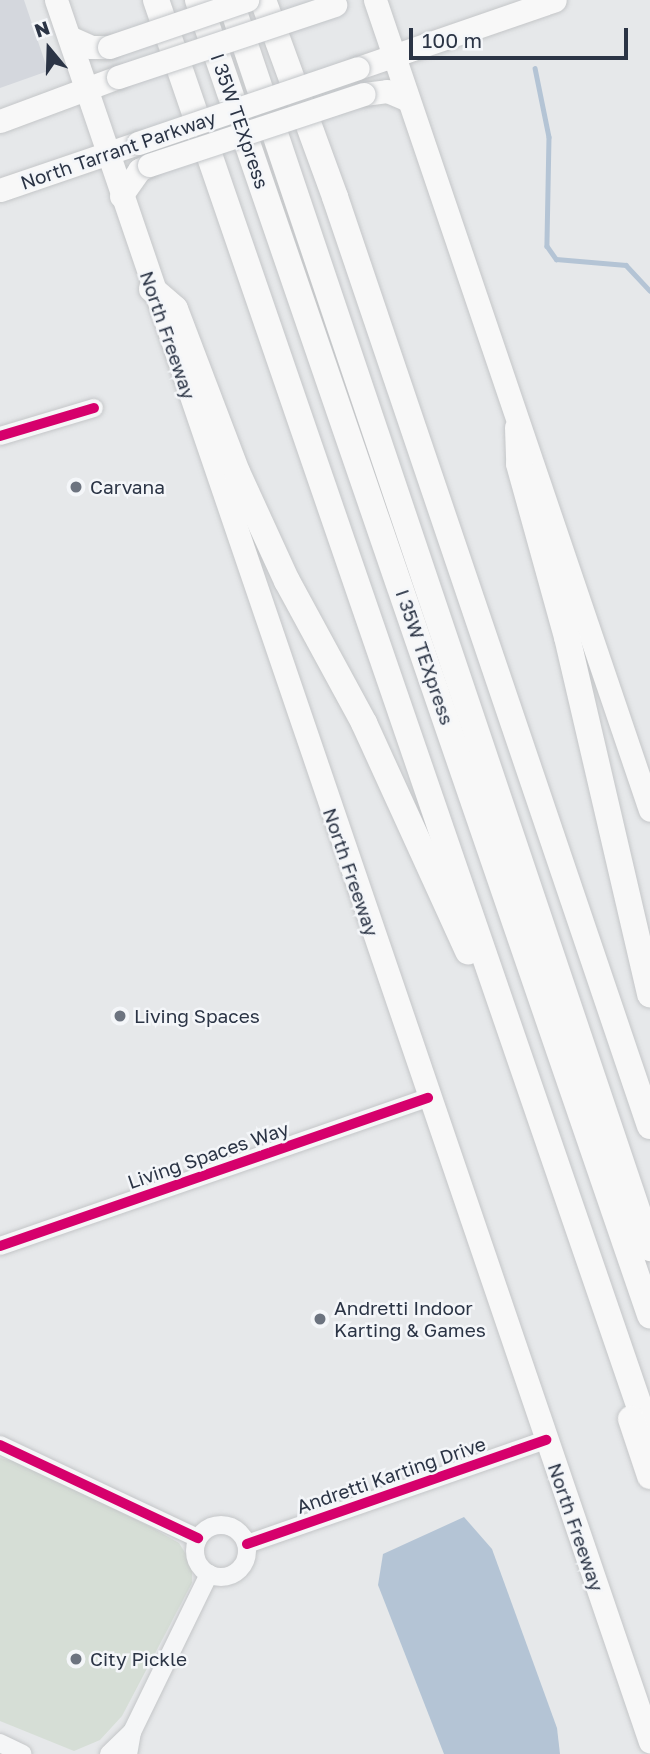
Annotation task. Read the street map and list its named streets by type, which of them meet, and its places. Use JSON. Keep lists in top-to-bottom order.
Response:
{
  "streets": {
    "highway": ["I 35W TEXpress"],
    "main road": ["North Tarrant Parkway", "North Freeway"],
    "street": ["Living Spaces Way", "Andretti Karting Drive"]
  },
  "crossings": [
    ["North Tarrant Parkway", "North Freeway"],
    ["North Freeway", "Living Spaces Way"],
    ["North Freeway", "Andretti Karting Drive"]
  ],
  "places": [
    "Carvana",
    "Living Spaces",
    "Andretti Indoor Karting & Games",
    "City Pickle"
  ],
  "scale_bar": "100 m",
  "north": "top"
}
